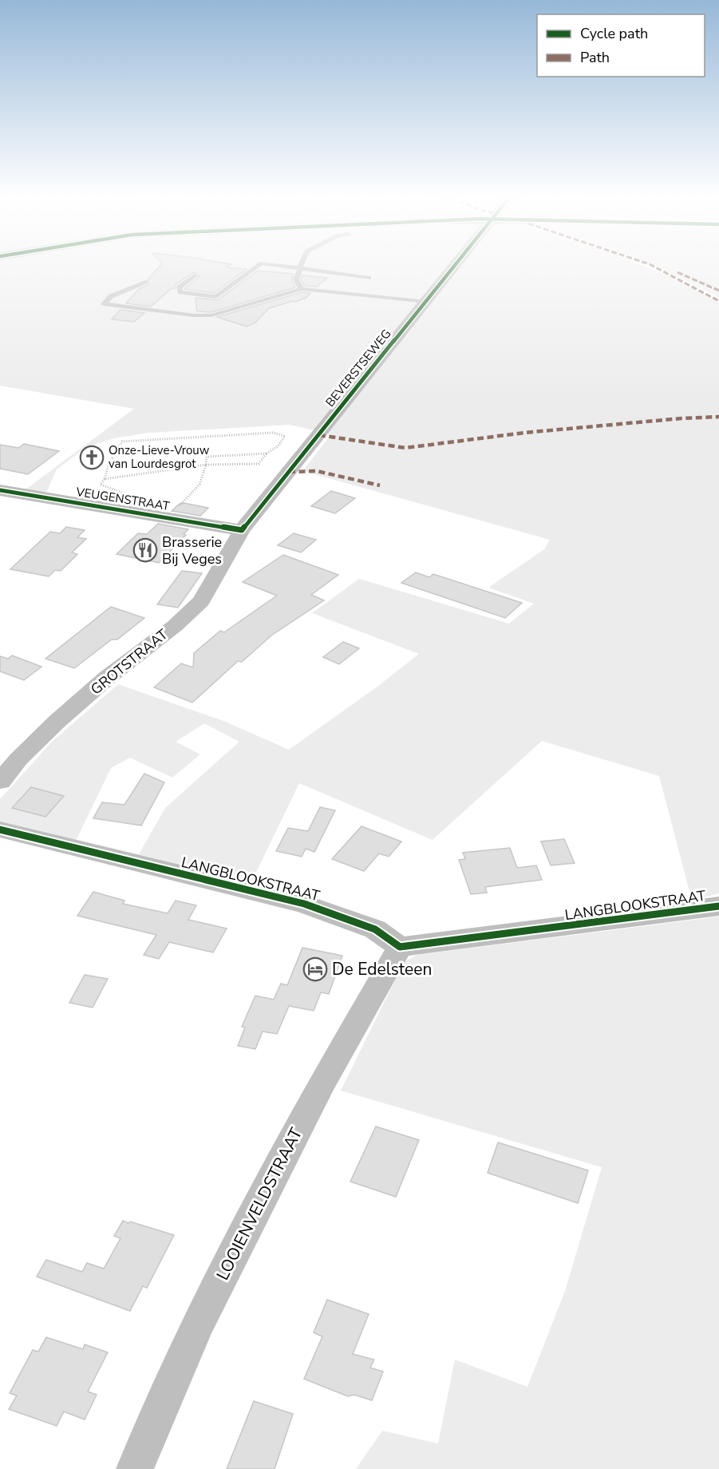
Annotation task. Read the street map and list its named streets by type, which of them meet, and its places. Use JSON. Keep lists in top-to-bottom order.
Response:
{
  "streets": {
    "street": [
      "BEVERSTSEWEG",
      "VEUGENSTRAAT",
      "GROTSTRAAT",
      "LANGBLOOKSTRAAT",
      "LOOIENVELDSTRAAT"
    ]
  },
  "crossings": [
    ["BEVERSTSEWEG", "VEUGENSTRAAT"],
    ["BEVERSTSEWEG", "GROTSTRAAT"],
    ["VEUGENSTRAAT", "GROTSTRAAT"],
    ["LANGBLOOKSTRAAT", "LOOIENVELDSTRAAT"]
  ],
  "places": {
    "church": ["Onze-Lieve-Vrouw van Lourdesgrot"],
    "restaurant": ["Brasserie Bij Veges"],
    "hotel": ["De Edelsteen"]
  },
  "legend": ["Cycle path", "Path"]
}
